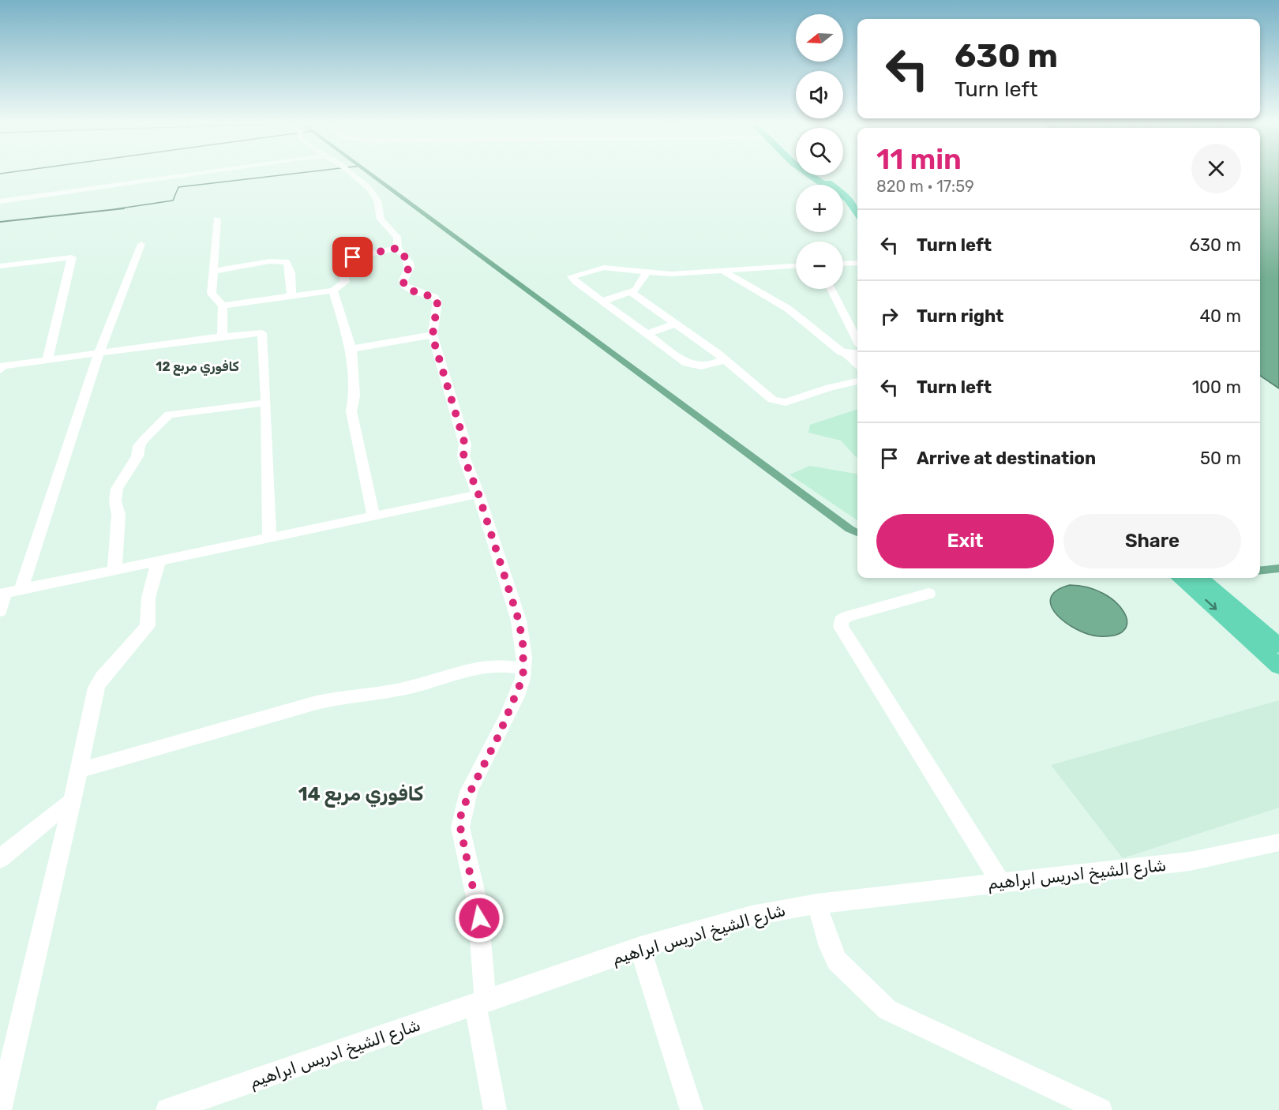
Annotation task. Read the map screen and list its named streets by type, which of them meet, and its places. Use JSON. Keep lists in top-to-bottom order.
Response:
{
  "streets": {
    "street": ["شارع الشيخ ادريس ابراهيم"]
  },
  "districts": ["كافوري مربع 12", "كافوري مربع 14"],
  "north": "left",
  "page": {
    "map_buttons": ["+", "−"],
    "turn": ["630 m", "Turn left"],
    "heading": ["11 min", "820 m · 17:59"],
    "list": [
      {
        "name": "Turn left",
        "value": "630 m"
      },
      {
        "name": "Turn right",
        "value": "40 m"
      },
      {
        "name": "Turn left",
        "value": "100 m"
      },
      {
        "name": "Arrive at destination",
        "value": "50 m"
      }
    ],
    "buttons": ["Exit", "Share"]
  }
}
